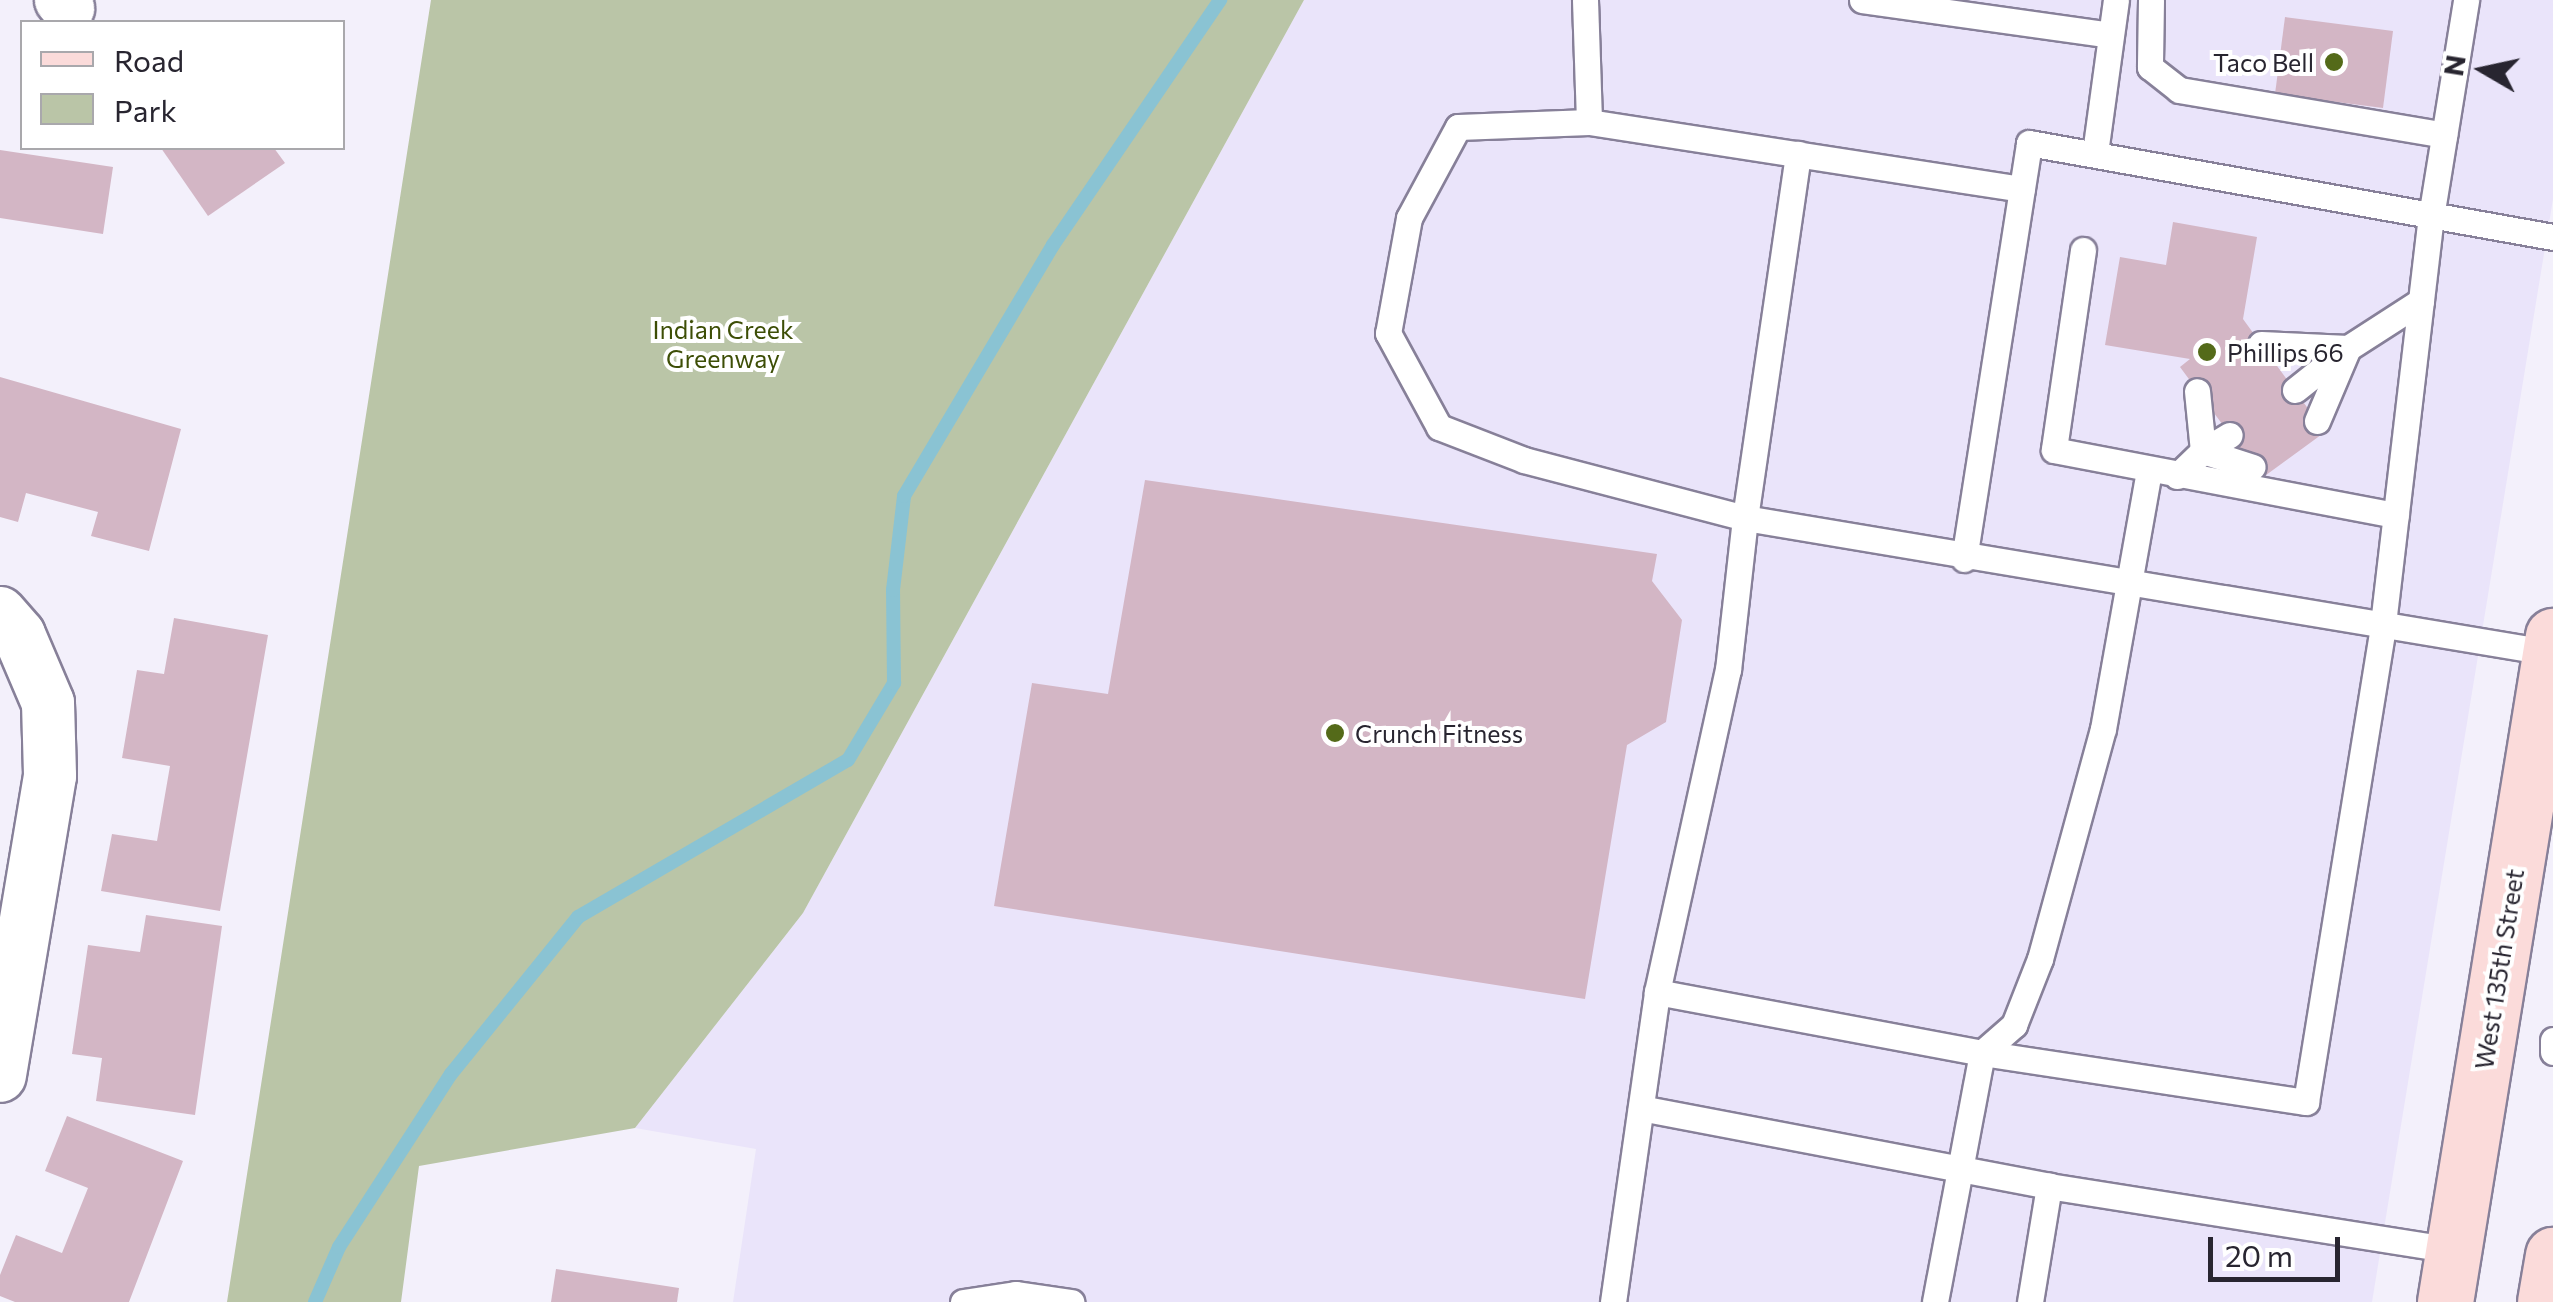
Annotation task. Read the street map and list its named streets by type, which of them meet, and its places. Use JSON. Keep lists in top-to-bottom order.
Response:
{
  "streets": {
    "main road": ["West 135th Street"]
  },
  "parks": ["Indian Creek Greenway"],
  "places": ["Taco Bell", "Phillips 66", "Crunch Fitness"],
  "legend": ["Road", "Park"],
  "scale_bar": "20 m",
  "north": "left"
}
